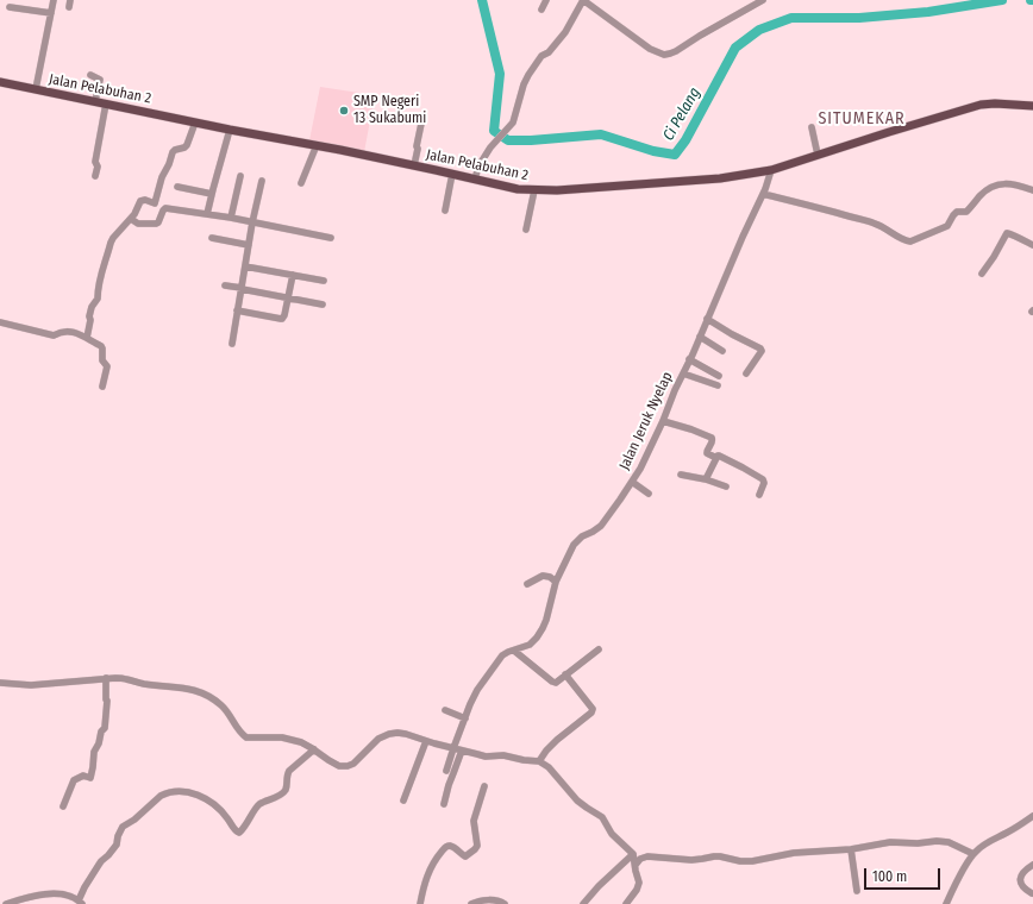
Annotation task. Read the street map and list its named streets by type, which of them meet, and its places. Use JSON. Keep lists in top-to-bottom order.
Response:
{
  "streets": {
    "main road": ["Jalan Pelabuhan 2"],
    "street": ["Jalan Jeruk Nyelap"]
  },
  "crossings": [
    ["Jalan Pelabuhan 2", "Jalan Jeruk Nyelap"]
  ],
  "districts": ["SITUMEKAR"],
  "water": ["Ci Pelang"],
  "places": ["SMP Negeri 13 Sukabumi"],
  "scale_bar": "100 m"
}
